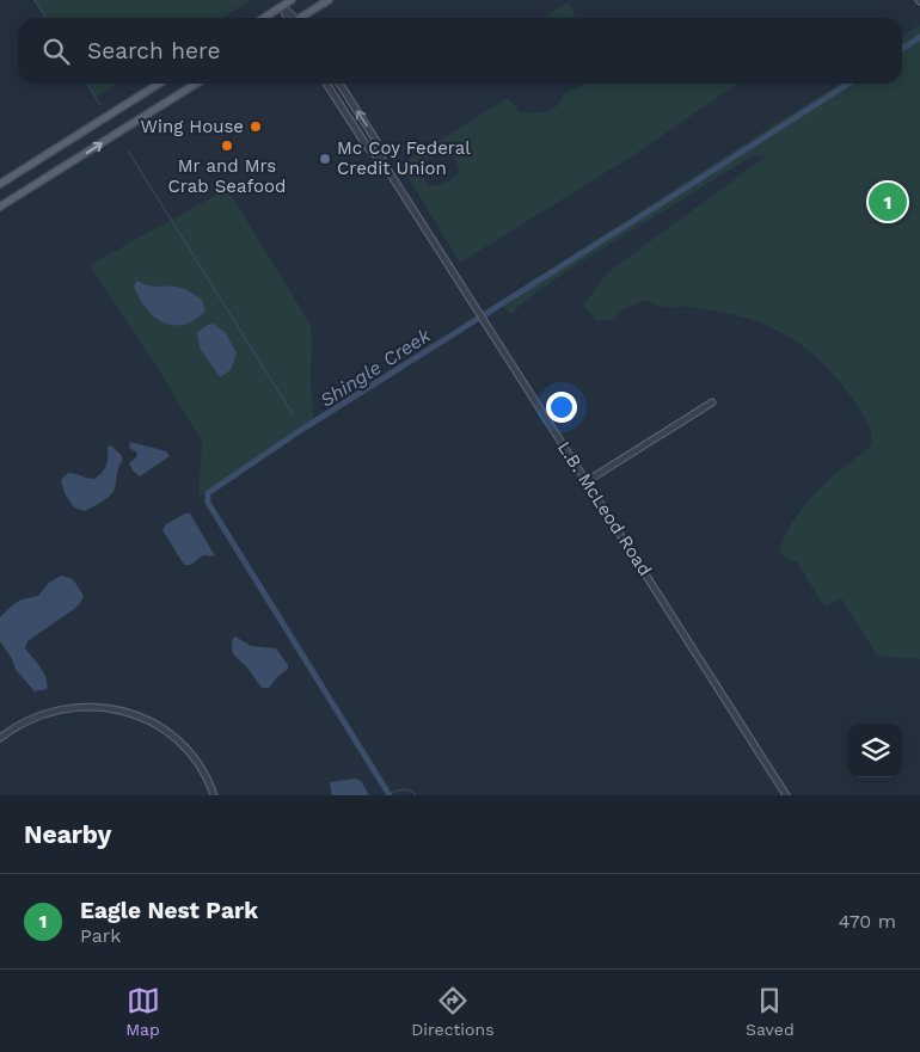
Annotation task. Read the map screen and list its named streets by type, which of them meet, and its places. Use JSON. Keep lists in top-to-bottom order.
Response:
{
  "streets": {
    "street": ["L.B. McLeod Road"]
  },
  "water": ["Shingle Creek"],
  "places": ["Wing House", "Mr and Mrs Crab Seafood", "Mc Coy Federal Credit Union"],
  "page": {
    "search": "Search here",
    "pins": "1",
    "heading": "Nearby",
    "list": [
      {
        "mark": "1",
        "name": "Eagle Nest Park",
        "note": "Park",
        "value": "470 m"
      }
    ],
    "nav": ["Map", "Directions", "Saved"]
  }
}
